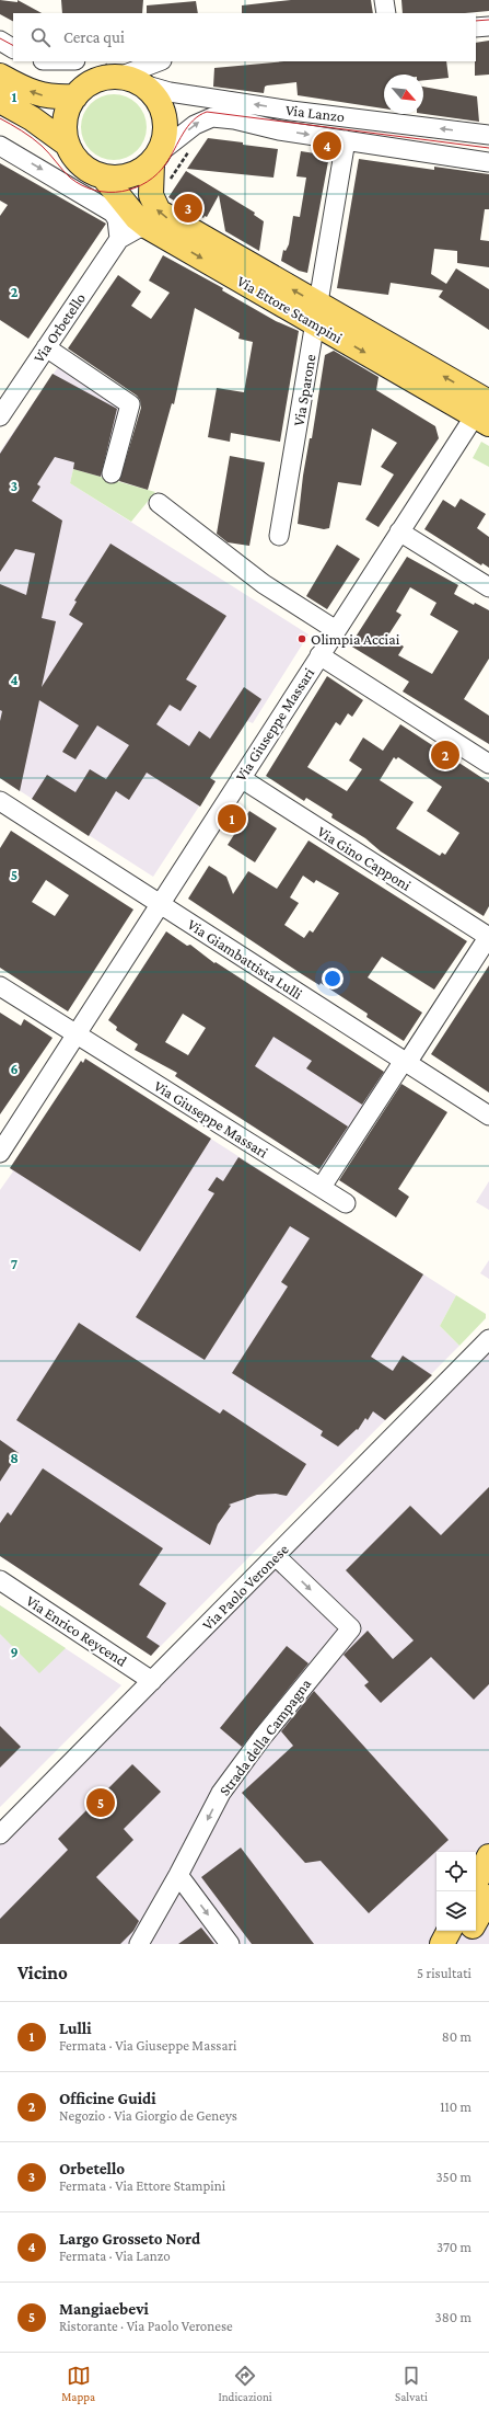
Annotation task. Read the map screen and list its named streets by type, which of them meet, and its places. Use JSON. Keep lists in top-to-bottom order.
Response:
{
  "streets": {
    "main road": ["Via Ettore Stampini"],
    "street": [
      "Via Lanzo",
      "Via Orbetello",
      "Via Sparone",
      "Via Giuseppe Massari",
      "Via Gino Capponi",
      "Via Giambattista Lulli",
      "Via Paolo Veronese",
      "Via Enrico Reycend",
      "Strada della Campagna"
    ]
  },
  "crossings": [
    ["Via Lanzo", "Via Ettore Stampini"],
    ["Via Lanzo", "Via Sparone"],
    ["Via Ettore Stampini", "Via Orbetello"],
    ["Via Ettore Stampini", "Via Sparone"],
    ["Via Ettore Stampini", "Via Giuseppe Massari"],
    ["Via Giuseppe Massari", "Via Gino Capponi"],
    ["Via Giuseppe Massari", "Via Giambattista Lulli"],
    ["Via Paolo Veronese", "Via Enrico Reycend"],
    ["Via Paolo Veronese", "Strada della Campagna"]
  ],
  "one_way": ["Strada della Campagna"],
  "places": ["Olimpia Acciai"],
  "north": "bottom right",
  "page": {
    "search": "Cerca qui",
    "pins": [
      "4",
      "3",
      "2",
      "1",
      "5"
    ],
    "heading": ["Vicino", "5 risultati"],
    "list": [
      {
        "mark": "1",
        "name": "Lulli",
        "note": "Fermata · Via Giuseppe Massari",
        "value": "80 m"
      },
      {
        "mark": "2",
        "name": "Officine Guidi",
        "note": "Negozio · Via Giorgio de Geneys",
        "value": "110 m"
      },
      {
        "mark": "3",
        "name": "Orbetello",
        "note": "Fermata · Via Ettore Stampini",
        "value": "350 m"
      },
      {
        "mark": "4",
        "name": "Largo Grosseto Nord",
        "note": "Fermata · Via Lanzo",
        "value": "370 m"
      },
      {
        "mark": "5",
        "name": "Mangiaebevi",
        "note": "Ristorante · Via Paolo Veronese",
        "value": "380 m"
      }
    ],
    "nav": ["Mappa", "Indicazioni", "Salvati"]
  },
  "grid": {
    "rows": [
      "1",
      "2",
      "3",
      "4",
      "5",
      "6",
      "7",
      "8",
      "9"
    ]
  }
}
